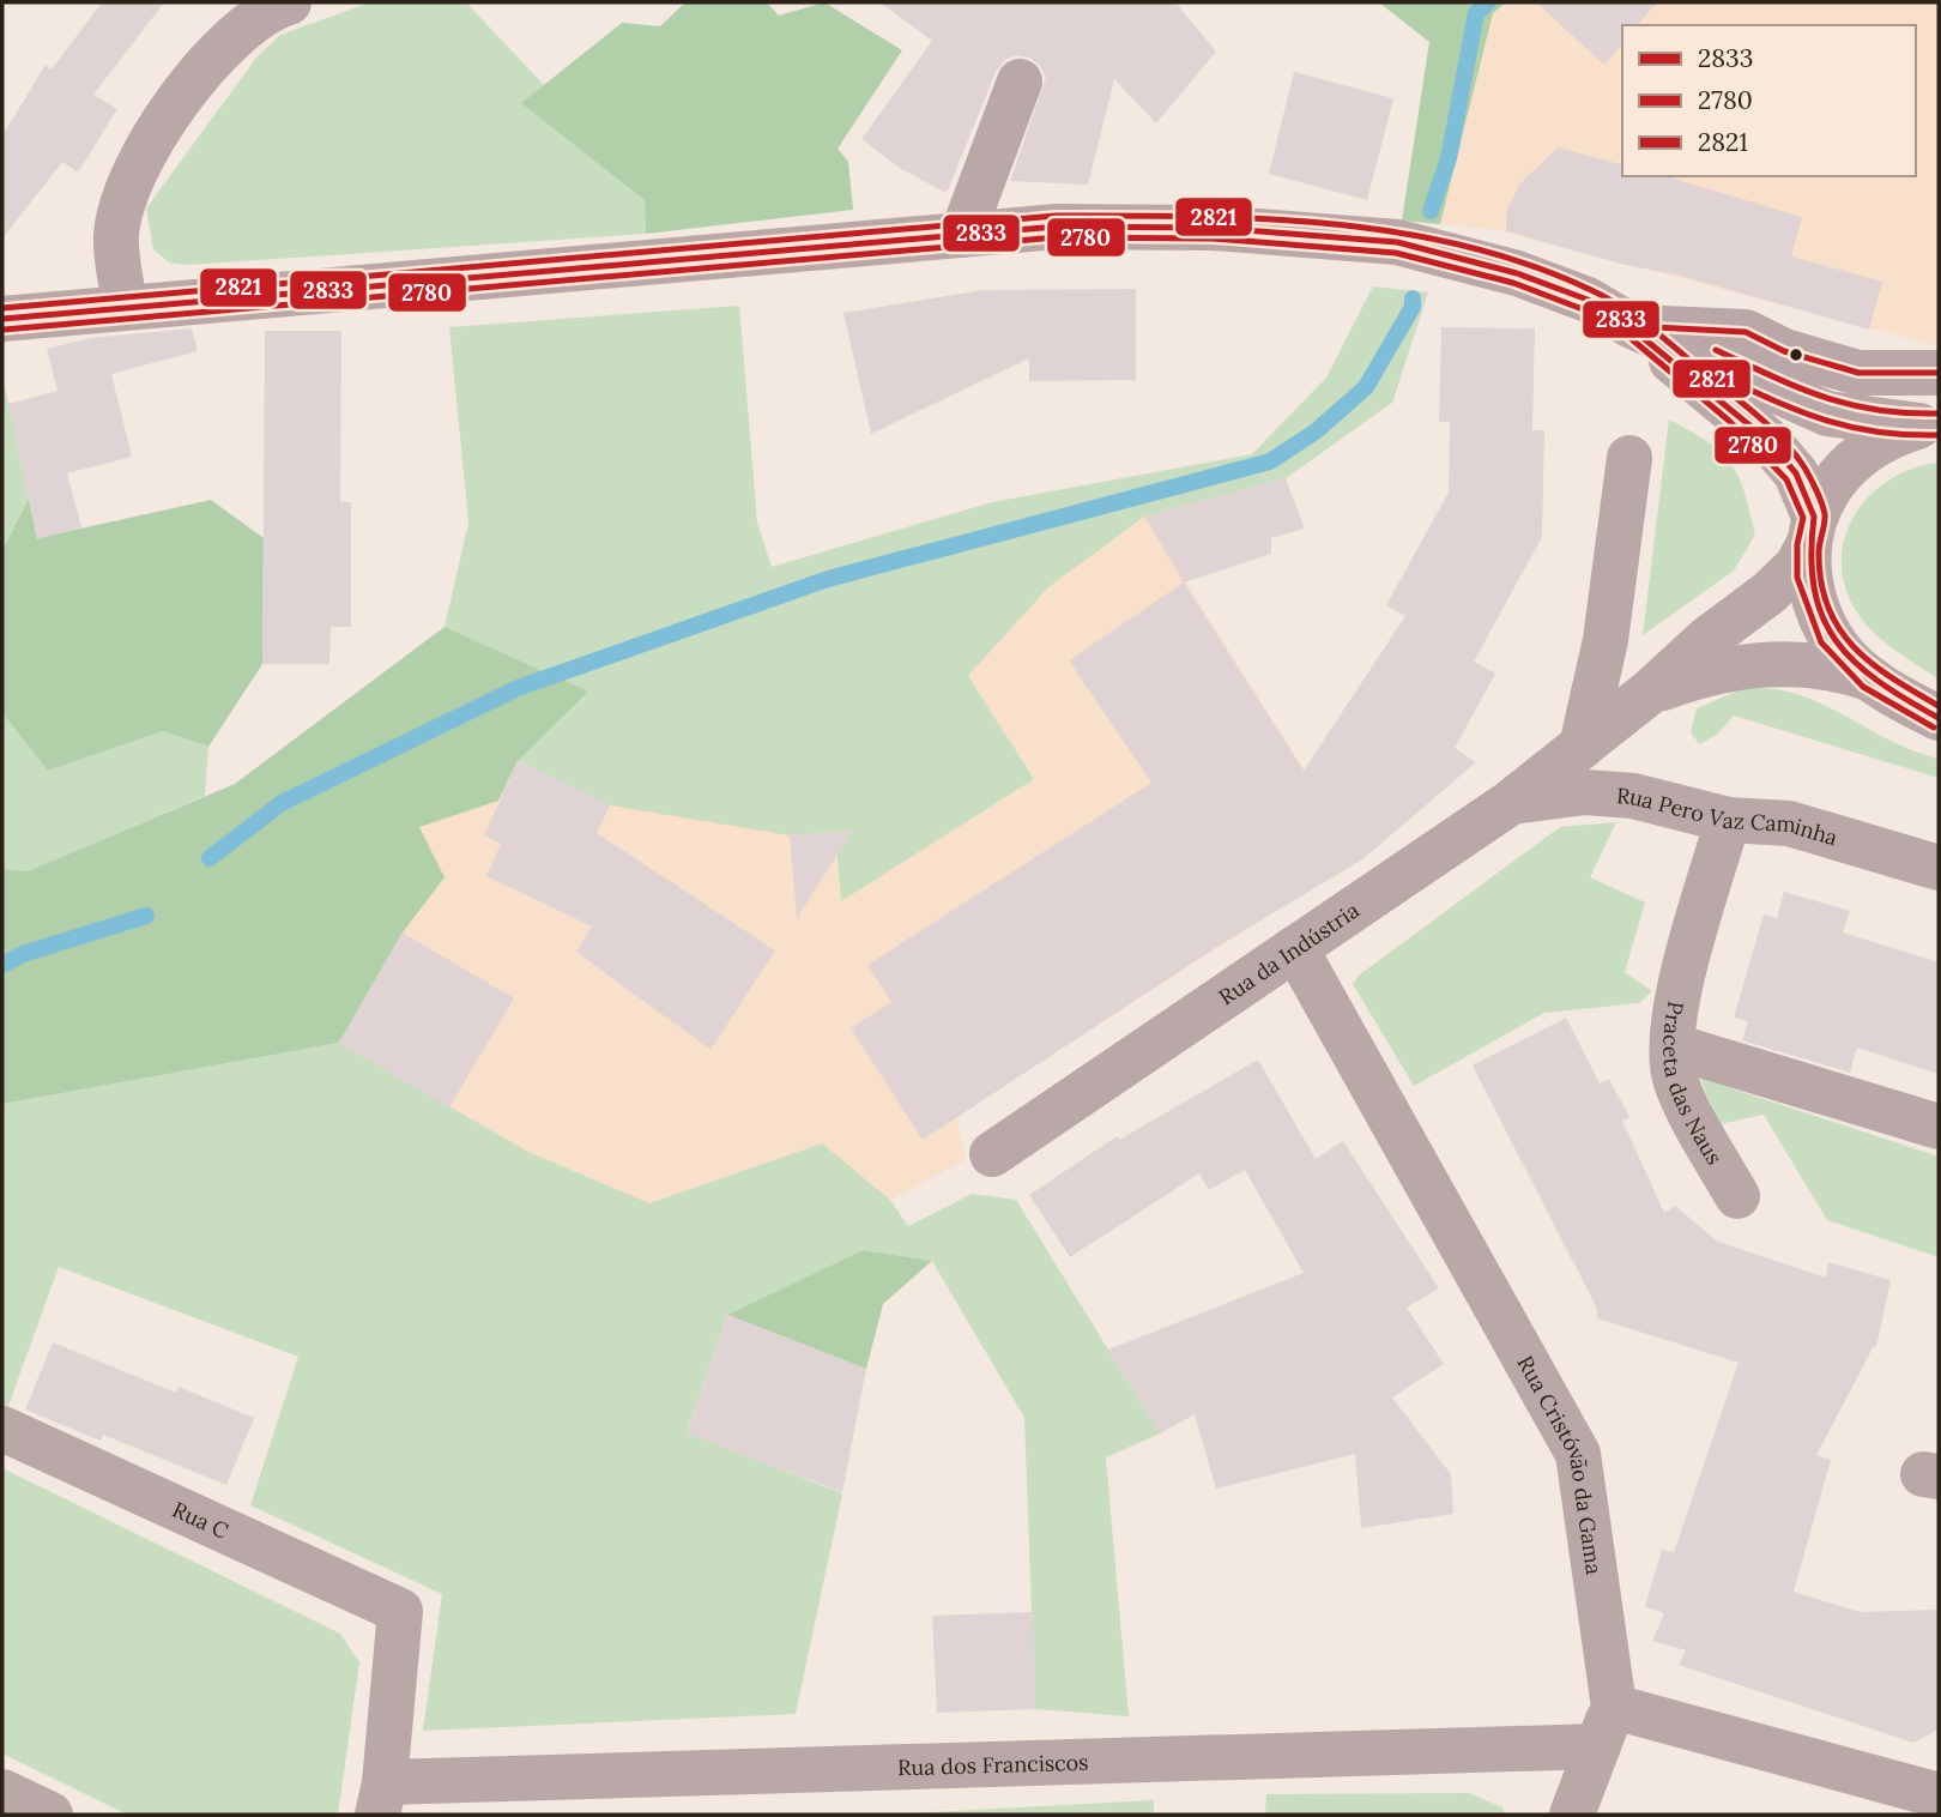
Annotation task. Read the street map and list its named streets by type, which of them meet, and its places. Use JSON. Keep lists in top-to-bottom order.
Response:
{
  "streets": {
    "street": [
      "Rua Pero Vaz Caminha",
      "Rua da Indústria",
      "Praceta das Naus",
      "Rua Cristóvão da Gama",
      "Rua C",
      "Rua dos Franciscos"
    ]
  },
  "crossings": [
    ["Rua Pero Vaz Caminha", "Rua da Indústria"],
    ["Rua Pero Vaz Caminha", "Praceta das Naus"],
    ["Rua da Indústria", "Rua Cristóvão da Gama"],
    ["Rua Cristóvão da Gama", "Rua dos Franciscos"],
    ["Rua C", "Rua dos Franciscos"]
  ],
  "lines": ["transit line 2821", "transit line 2833", "transit line 2780"],
  "legend": ["2833", "2780", "2821"]
}
